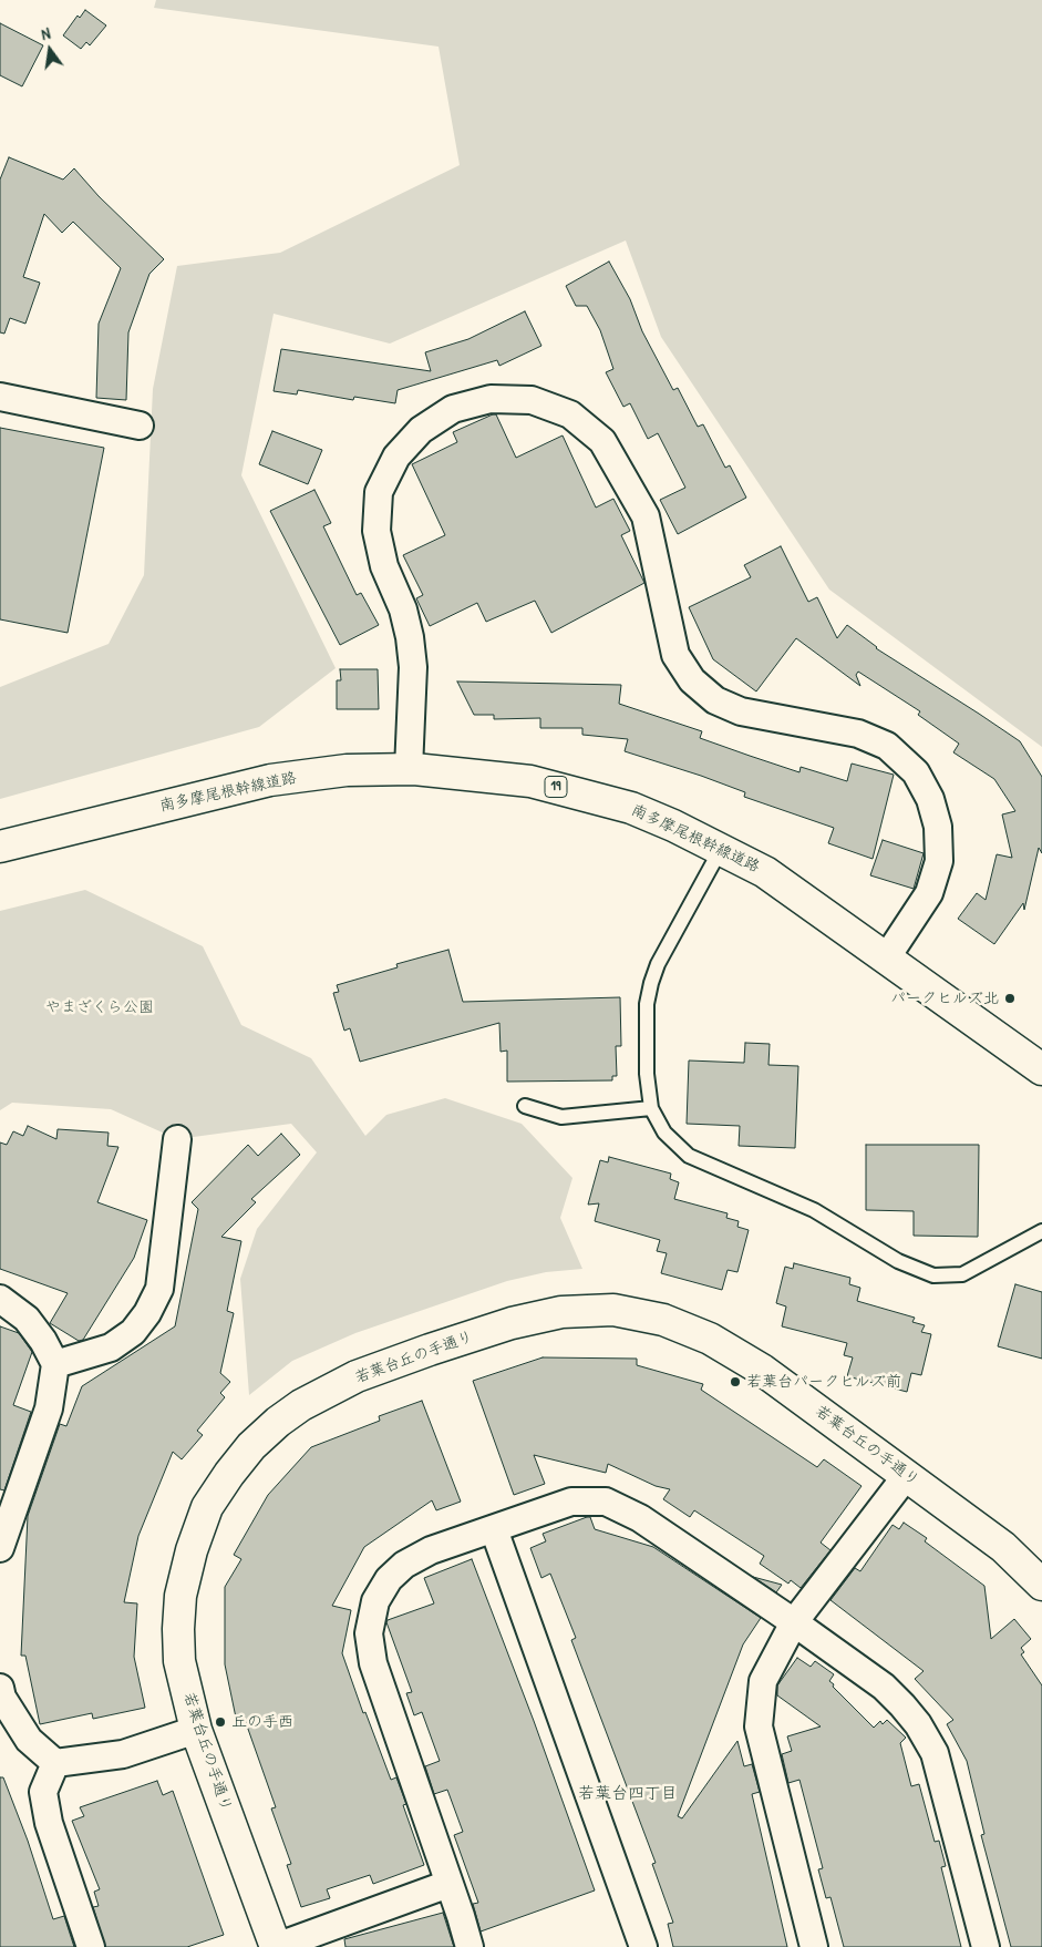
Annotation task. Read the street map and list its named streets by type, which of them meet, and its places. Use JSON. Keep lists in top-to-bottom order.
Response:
{
  "streets": {
    "street": ["19", "南多摩尾根幹線道路", "若葉台丘の手通り"]
  },
  "districts": ["若葉台四丁目"],
  "parks": ["やまざくら公園"],
  "places": ["パークヒルズ北", "若葉台パークヒルズ前", "丘の手西"],
  "north": "top"
}
